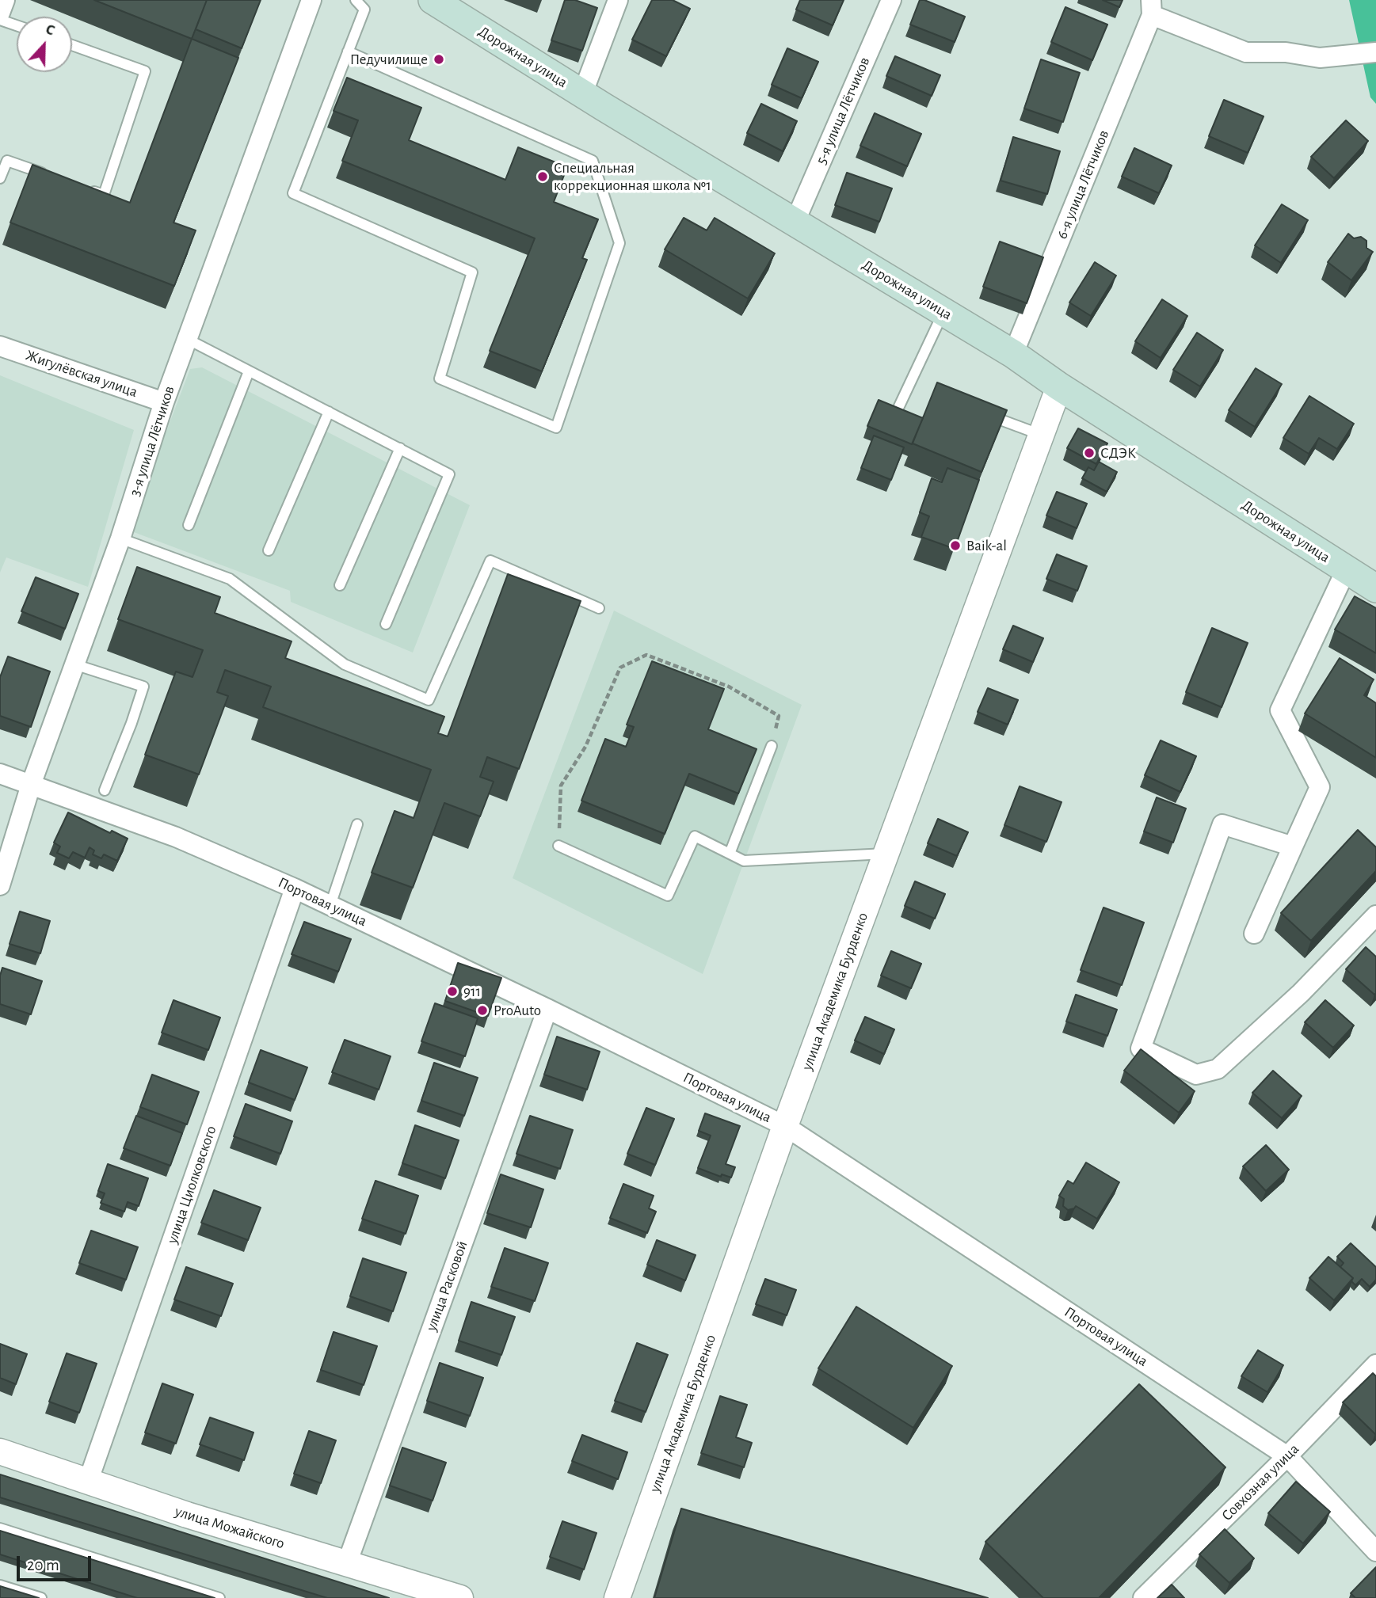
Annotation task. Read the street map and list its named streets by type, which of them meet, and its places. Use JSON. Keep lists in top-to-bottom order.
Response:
{
  "streets": {
    "main road": ["Дорожная улица"],
    "street": [
      "5-я улица Лётчиков",
      "6-я улица Лётчиков",
      "Жигулёвская улица",
      "3-я улица Лётчиков",
      "Портовая улица",
      "улица Академика Бурденко",
      "улица Циолковского",
      "улица Расковой",
      "Совхозная улица",
      "улица Можайского"
    ]
  },
  "crossings": [
    ["Дорожная улица", "5-я улица Лётчиков"],
    ["Дорожная улица", "6-я улица Лётчиков"],
    ["Дорожная улица", "улица Академика Бурденко"],
    ["Жигулёвская улица", "3-я улица Лётчиков"],
    ["3-я улица Лётчиков", "Портовая улица"],
    ["Портовая улица", "улица Академика Бурденко"],
    ["Портовая улица", "улица Циолковского"],
    ["Портовая улица", "улица Расковой"],
    ["Портовая улица", "Совхозная улица"],
    ["улица Циолковского", "улица Можайского"],
    ["улица Расковой", "улица Можайского"]
  ],
  "places": [
    "Педучилище",
    "Специальная коррекционная школа №1",
    "СДЭК",
    "Baik-al",
    "911",
    "ProAuto"
  ],
  "scale_bar": "20 m",
  "north": "top"
}
